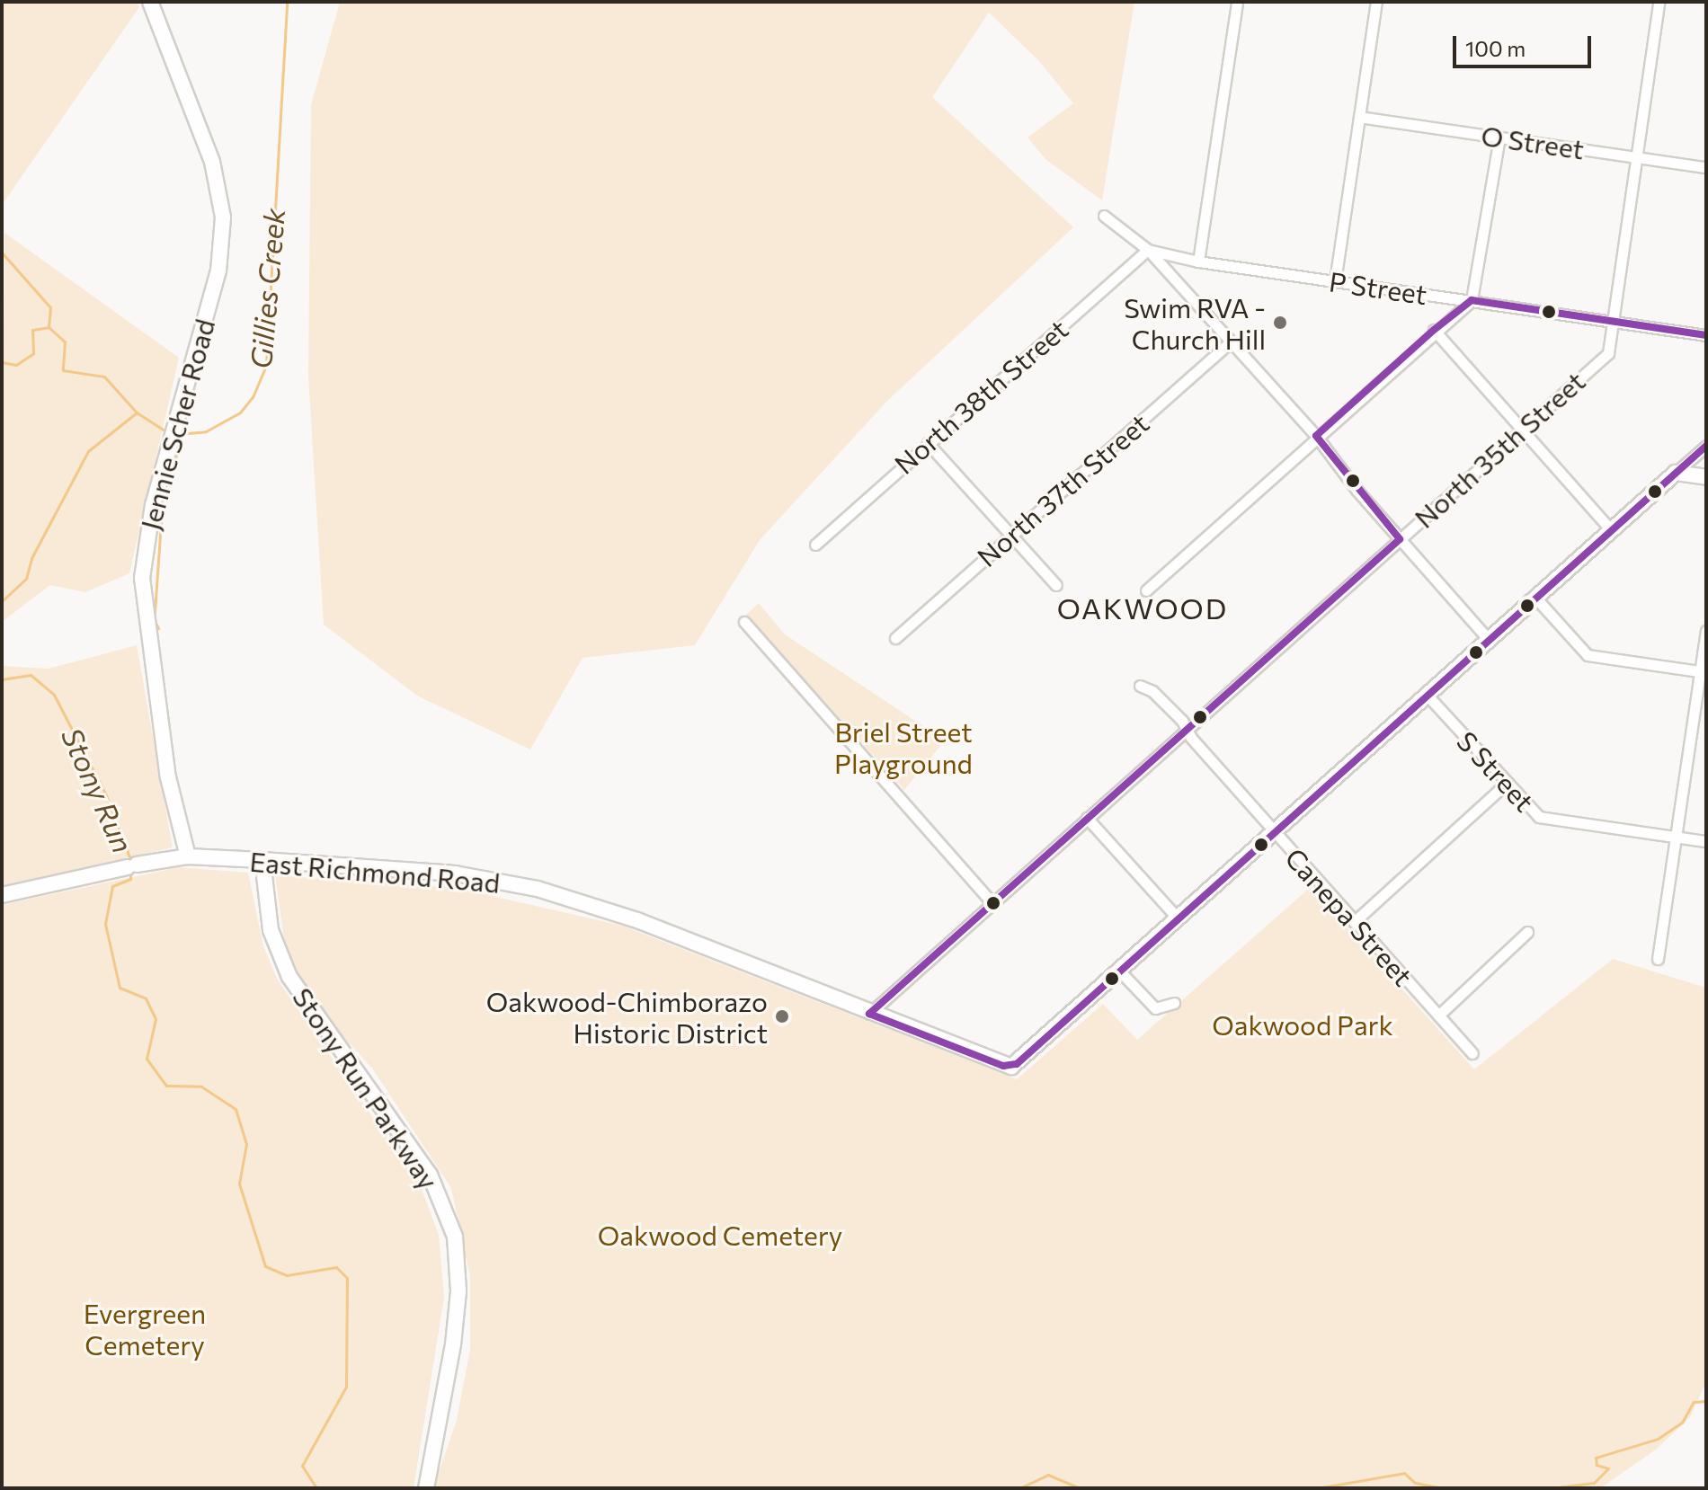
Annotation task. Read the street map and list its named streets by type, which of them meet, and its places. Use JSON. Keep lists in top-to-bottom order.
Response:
{
  "streets": {
    "street": [
      "O Street",
      "P Street",
      "North 38th Street",
      "Jennie Scher Road",
      "North 35th Street",
      "North 37th Street",
      "S Street",
      "East Richmond Road",
      "Canepa Street",
      "Stony Run Parkway"
    ]
  },
  "crossings": [
    ["O Street", "North 35th Street"],
    ["P Street", "North 38th Street"],
    ["P Street", "North 35th Street"],
    ["Jennie Scher Road", "East Richmond Road"],
    ["North 35th Street", "East Richmond Road"],
    ["North 35th Street", "Canepa Street"],
    ["East Richmond Road", "Stony Run Parkway"]
  ],
  "districts": ["OAKWOOD"],
  "water": ["Gillies Creek", "Stony Run"],
  "parks": [
    "Briel Street Playground",
    "Oakwood Park",
    "Oakwood Cemetery",
    "Evergreen Cemetery"
  ],
  "places": ["Swim RVA - Church Hill", "Oakwood-Chimborazo Historic District"],
  "scale_bar": "100 m"
}
